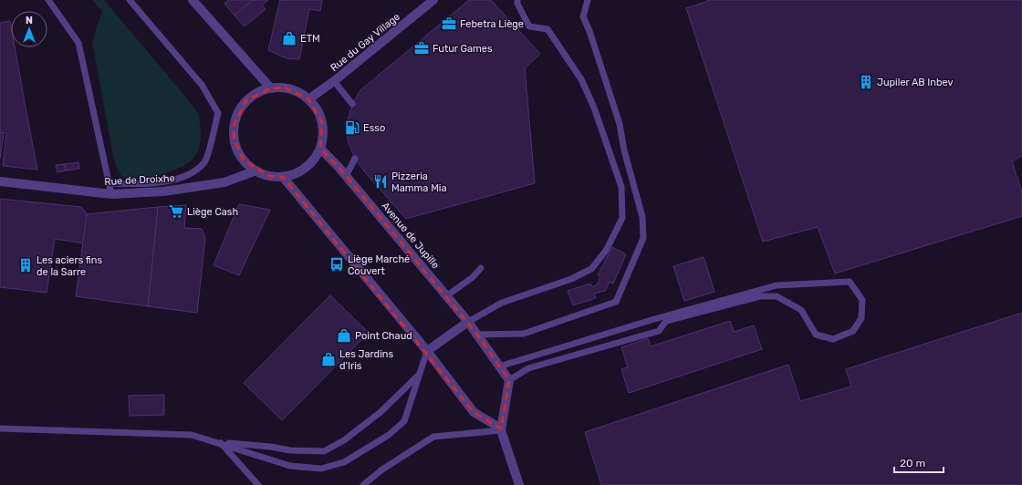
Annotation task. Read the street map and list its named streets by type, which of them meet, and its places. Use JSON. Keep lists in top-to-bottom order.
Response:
{
  "streets": {
    "street": ["Rue du Gay Village", "Rue de Droixhe", "Avenue de Jupille"]
  },
  "crossings": [
    ["Rue du Gay Village", "Rue de Droixhe"],
    ["Rue du Gay Village", "Avenue de Jupille"],
    ["Rue de Droixhe", "Avenue de Jupille"]
  ],
  "places": {
    "office": ["Febetra Liège", "Futur Games"],
    "shop": ["ETM", "Point Chaud", "Les Jardins d'Iris"],
    "building": ["Jupiler AB Inbev", "Les aciers fins de la Sarre"],
    "fuel station": ["Esso"],
    "restaurant": ["Pizzeria Mamma Mia"],
    "supermarket": ["Liège Cash"],
    "bus stop": ["Liège Marché Couvert"]
  },
  "scale_bar": "20 m",
  "north": "top"
}
